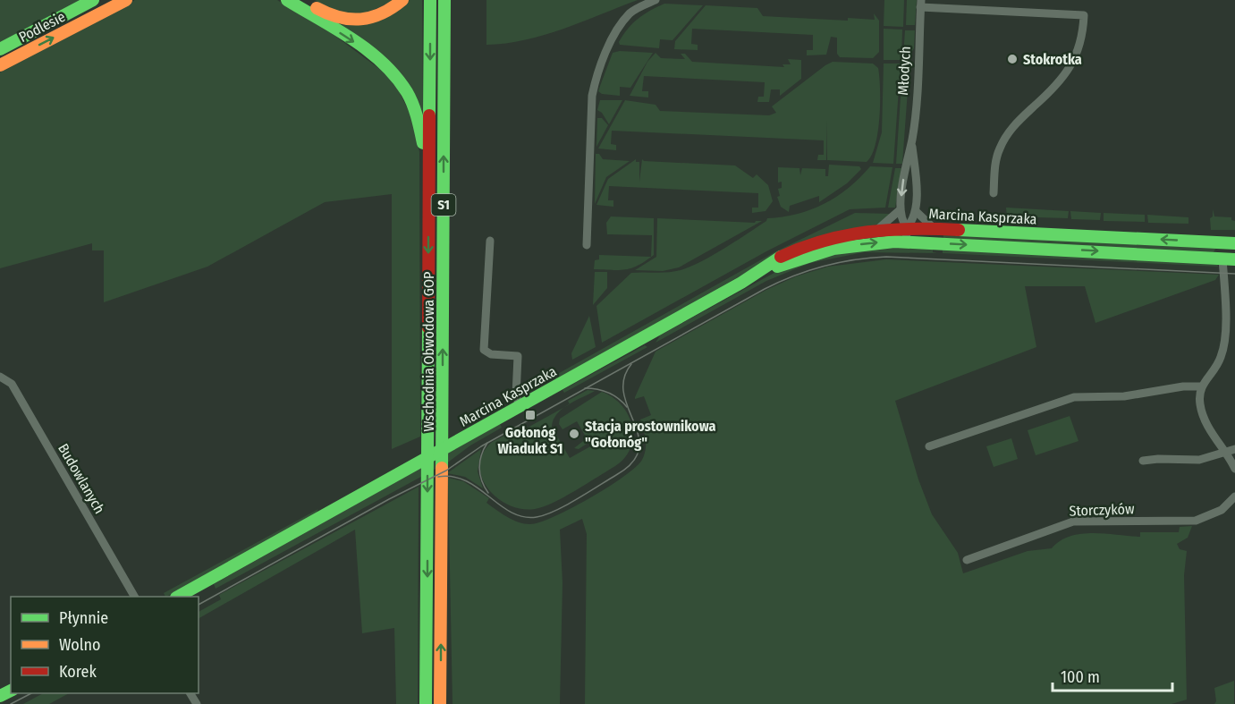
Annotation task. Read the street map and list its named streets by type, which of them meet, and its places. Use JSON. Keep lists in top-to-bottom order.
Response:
{
  "streets": {
    "main road": [
      "Podlesie",
      "S1",
      "Marcina Kasprzaka",
      "Wschodnia Obwodowa GOP"
    ],
    "street": ["Młodych", "Budowlanych", "Storczyków"]
  },
  "places": {
    "other": ["Stokrotka", "Stacja prostownikowa \"Gołonóg\""],
    "transit": ["Gołonóg Wiadukt S1"]
  },
  "legend": ["Płynnie", "Wolno", "Korek"],
  "scale_bar": "100 m"
}
